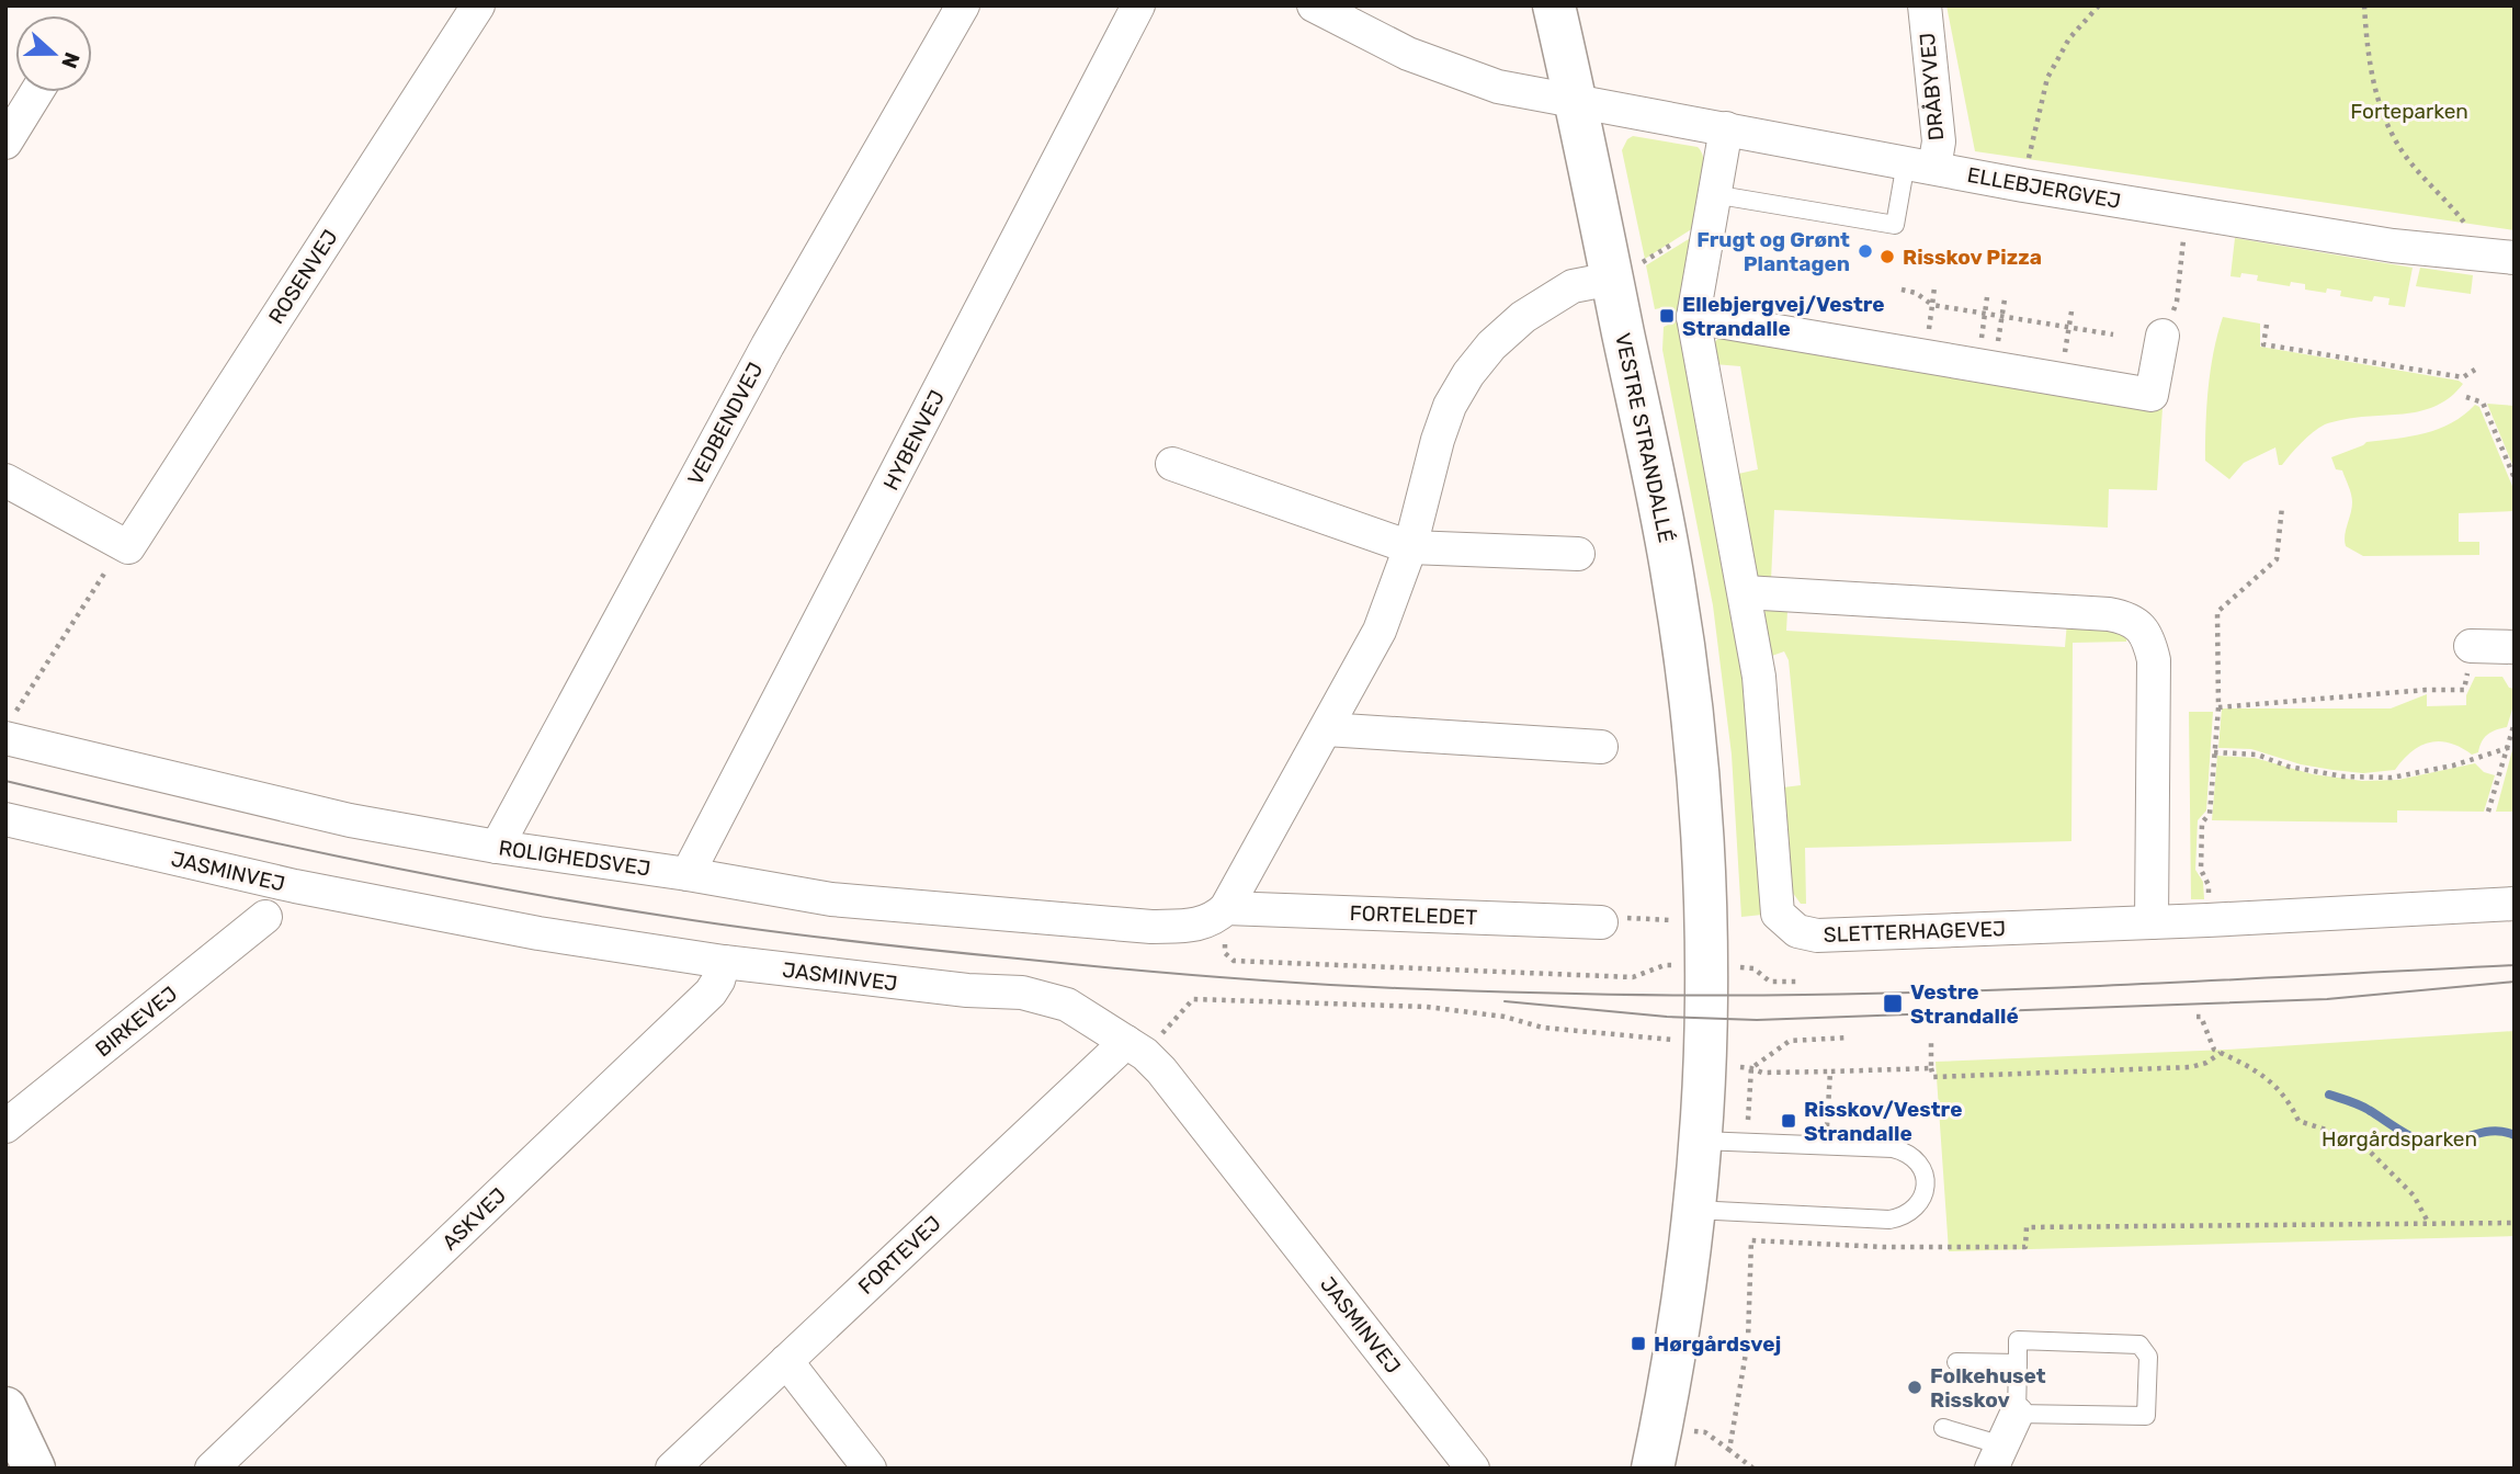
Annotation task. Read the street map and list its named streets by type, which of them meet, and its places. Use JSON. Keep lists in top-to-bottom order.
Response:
{
  "streets": {
    "street": [
      "DRÅBYVEJ",
      "ELLEBJERGVEJ",
      "ROSENVEJ",
      "VEDBENDVEJ",
      "VESTRE STRANDALLÉ",
      "HYBENVEJ",
      "ROLIGHEDSVEJ",
      "JASMINVEJ",
      "FORTELEDET",
      "SLETTERHAGEVEJ",
      "BIRKEVEJ",
      "ASKVEJ",
      "FORTEVEJ"
    ]
  },
  "crossings": [
    ["DRÅBYVEJ", "ELLEBJERGVEJ"],
    ["ELLEBJERGVEJ", "VESTRE STRANDALLÉ"],
    ["ELLEBJERGVEJ", "SLETTERHAGEVEJ"],
    ["VEDBENDVEJ", "ROLIGHEDSVEJ"],
    ["HYBENVEJ", "ROLIGHEDSVEJ"],
    ["JASMINVEJ", "ASKVEJ"],
    ["JASMINVEJ", "FORTEVEJ"]
  ],
  "parks": ["Forteparken", "Hørgårdsparken"],
  "places": {
    "other": ["Frugt og Grønt Plantagen", "Risskov Pizza", "Folkehuset Risskov"],
    "transit": [
      "Ellebjergvej/Vestre Strandalle",
      "Vestre Strandallé",
      "Risskov/Vestre Strandalle",
      "Hørgårdsvej"
    ]
  },
  "north": "right"
}
